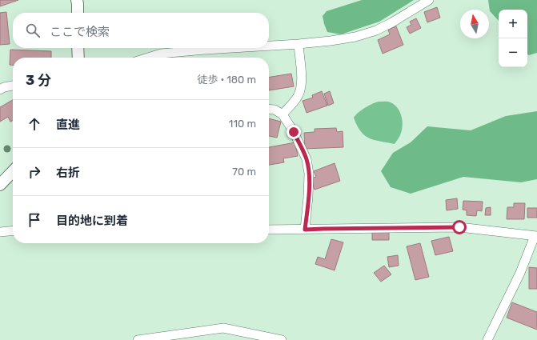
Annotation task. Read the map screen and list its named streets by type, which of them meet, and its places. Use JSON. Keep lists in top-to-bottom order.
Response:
{
  "north": "top",
  "page": {
    "map_buttons": ["+", "−"],
    "search": "ここで検索",
    "heading": ["3 分", "徒歩 · 180 m"],
    "list": [
      ["直進", "110 m"],
      ["右折", "70 m"],
      "目的地に到着"
    ]
  }
}
